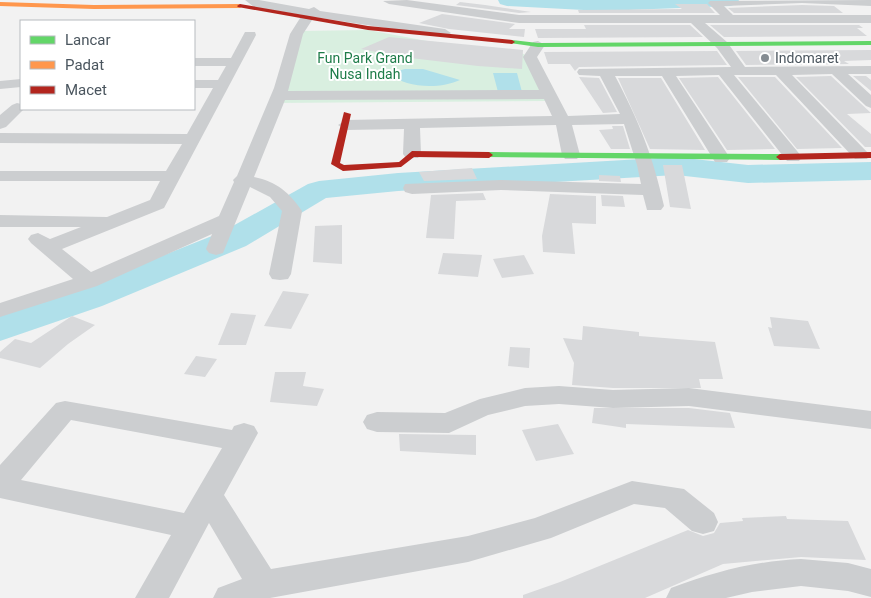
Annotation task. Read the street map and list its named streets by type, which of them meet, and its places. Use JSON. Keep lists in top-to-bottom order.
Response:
{
  "parks": ["Fun Park Grand Nusa Indah"],
  "places": ["Indomaret"],
  "legend": ["Lancar", "Padat", "Macet"]
}
